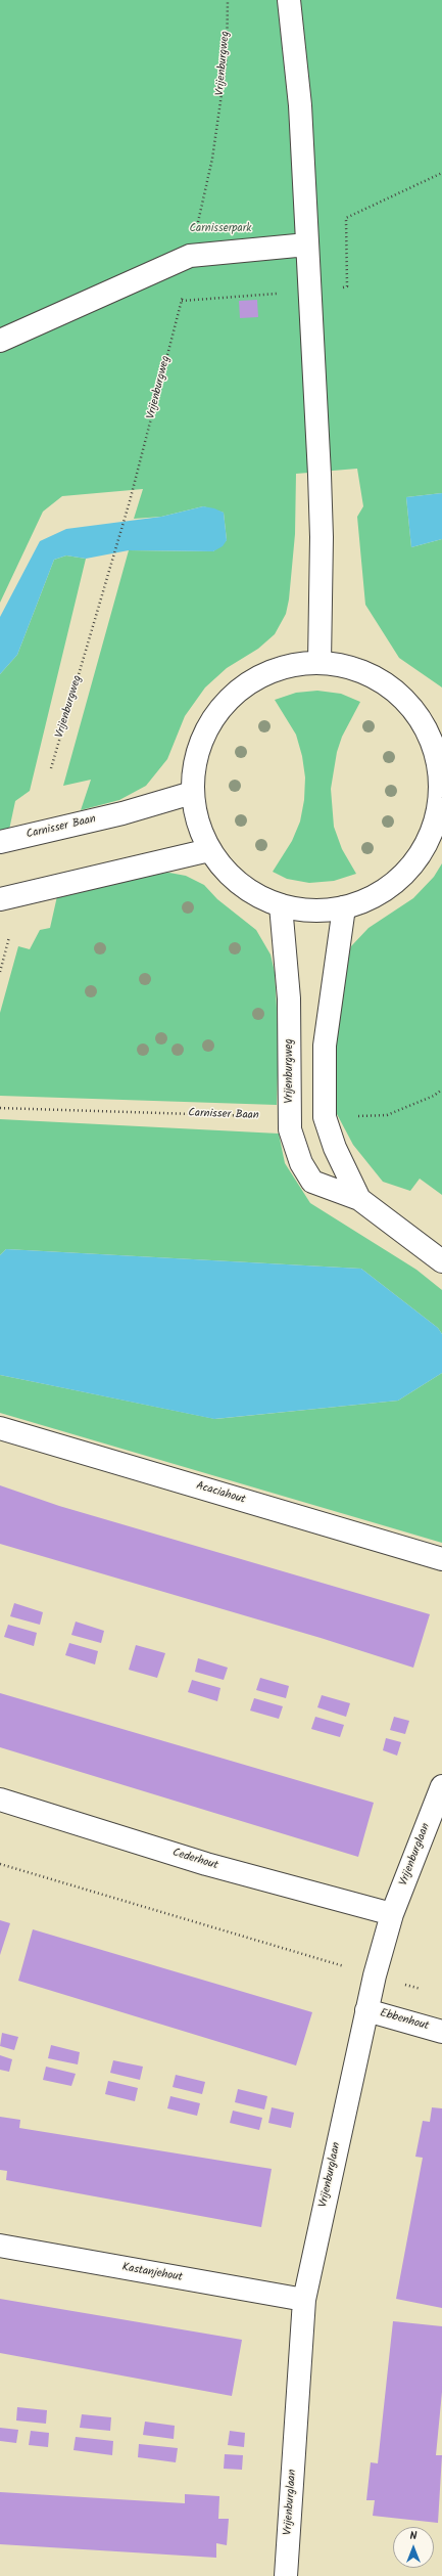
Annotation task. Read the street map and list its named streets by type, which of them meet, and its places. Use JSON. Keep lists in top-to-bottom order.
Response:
{
  "streets": {
    "street": [
      "Vrijenburgweg",
      "Carnisser Baan",
      "Acaciahout",
      "Vrijenburglaan",
      "Cederhout",
      "Ebbenhout",
      "Kastanjehout"
    ]
  },
  "crossings": [
    ["Vrijenburgweg", "Carnisser Baan"],
    ["Vrijenburglaan", "Cederhout"],
    ["Vrijenburglaan", "Ebbenhout"],
    ["Vrijenburglaan", "Kastanjehout"]
  ],
  "parks": ["Carnisserpark"],
  "north": "top"
}
